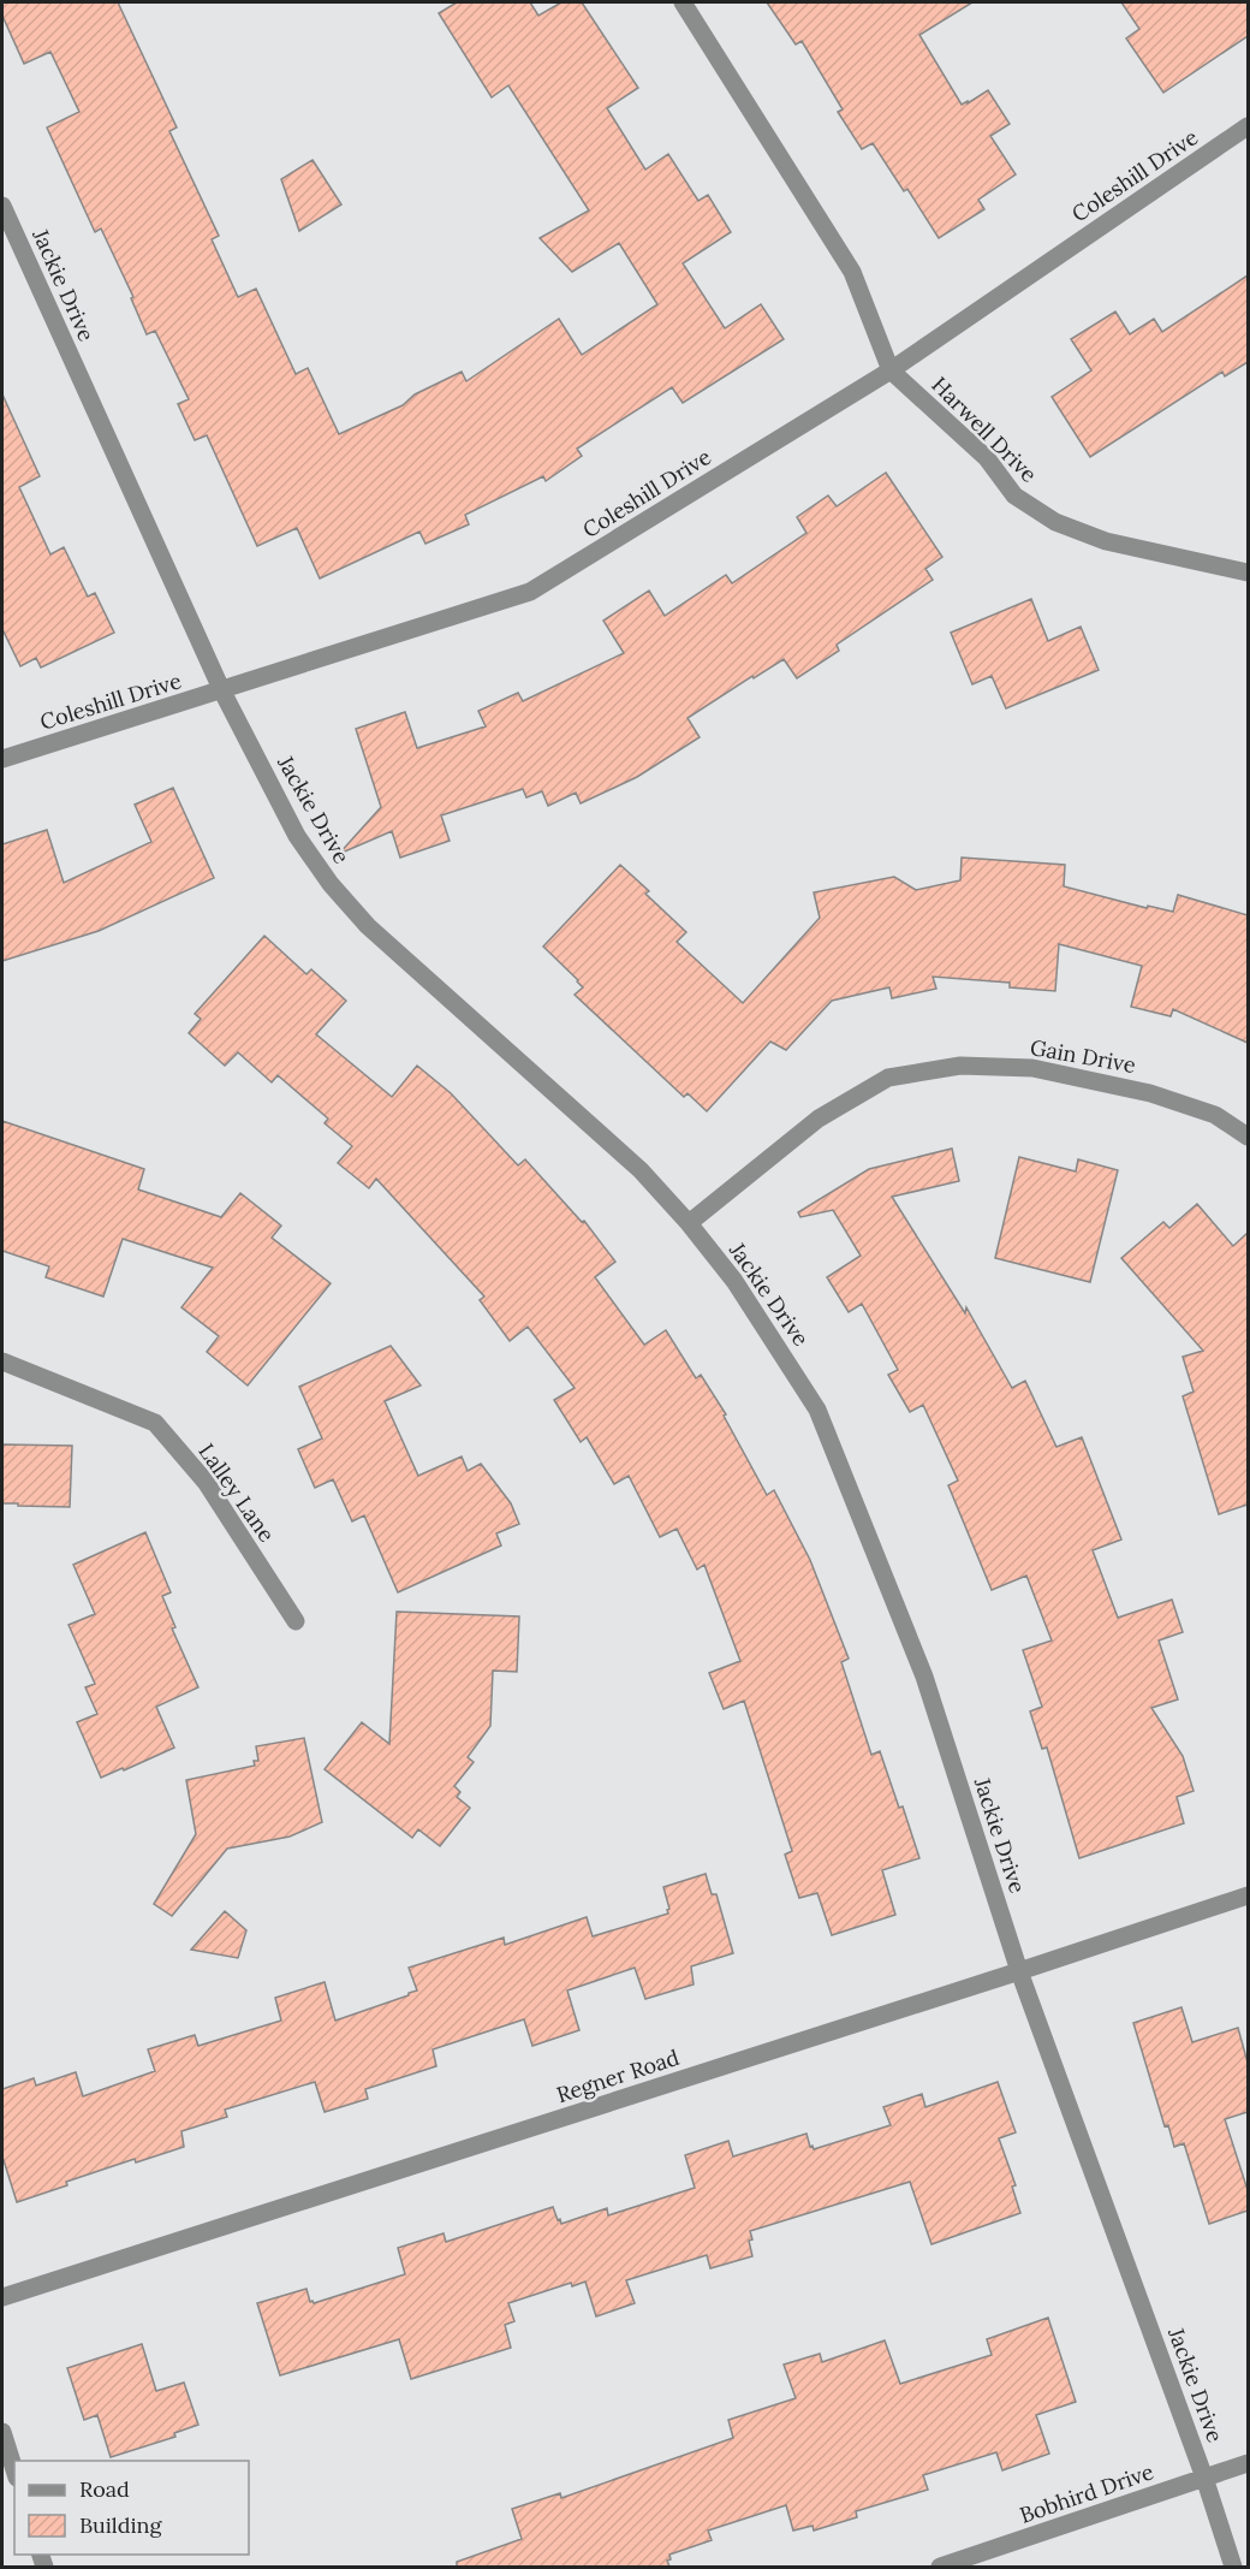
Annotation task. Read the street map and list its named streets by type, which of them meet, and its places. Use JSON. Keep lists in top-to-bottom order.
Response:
{
  "streets": {
    "street": [
      "Coleshill Drive",
      "Jackie Drive",
      "Harwell Drive",
      "Gain Drive",
      "Lalley Lane",
      "Regner Road",
      "Bobhird Drive"
    ]
  },
  "crossings": [
    ["Coleshill Drive", "Jackie Drive"],
    ["Coleshill Drive", "Harwell Drive"],
    ["Jackie Drive", "Gain Drive"],
    ["Jackie Drive", "Regner Road"],
    ["Jackie Drive", "Bobhird Drive"]
  ],
  "legend": ["Road", "Building"]
}
